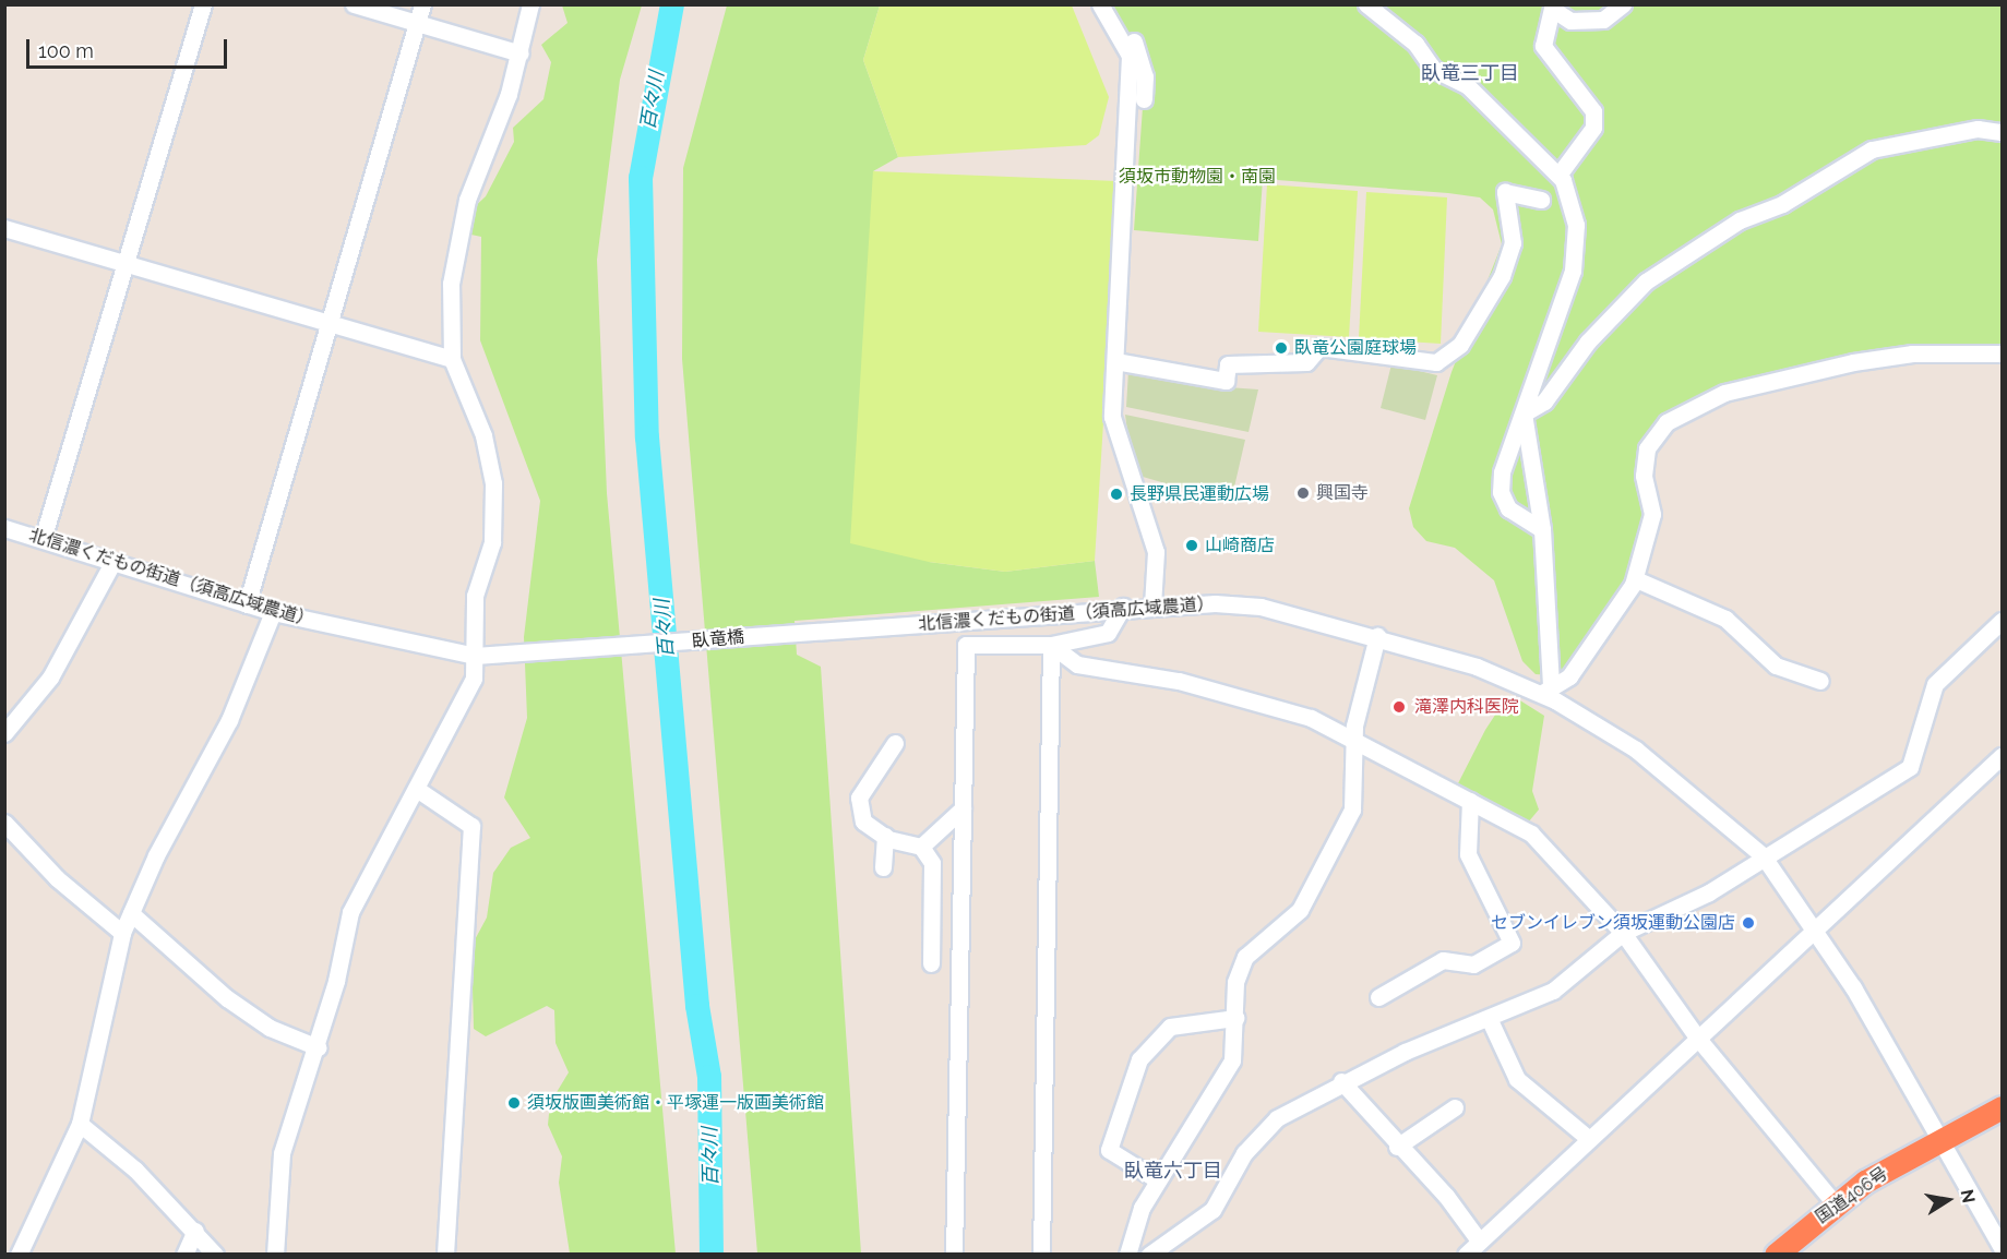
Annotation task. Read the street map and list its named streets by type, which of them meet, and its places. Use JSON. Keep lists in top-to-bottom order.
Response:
{
  "streets": {
    "highway": ["国道406号"],
    "street": ["北信濃くだもの街道（須高広域農道）", "臥竜橋"]
  },
  "crossings": [
    ["北信濃くだもの街道（須高広域農道）", "臥竜橋"],
    ["北信濃くだもの街道（須高広域農道）", "国道406号"]
  ],
  "districts": ["臥竜三丁目", "臥竜六丁目"],
  "water": ["百々川"],
  "parks": ["須坂市動物園・南園"],
  "places": [
    "臥竜公園庭球場",
    "興国寺",
    "長野県民運動広場",
    "山崎商店",
    "滝澤内科医院",
    "セブンイレブン須坂運動公園店",
    "須坂版画美術館・平塚運一版画美術館"
  ],
  "scale_bar": "100 m",
  "north": "right"
}
